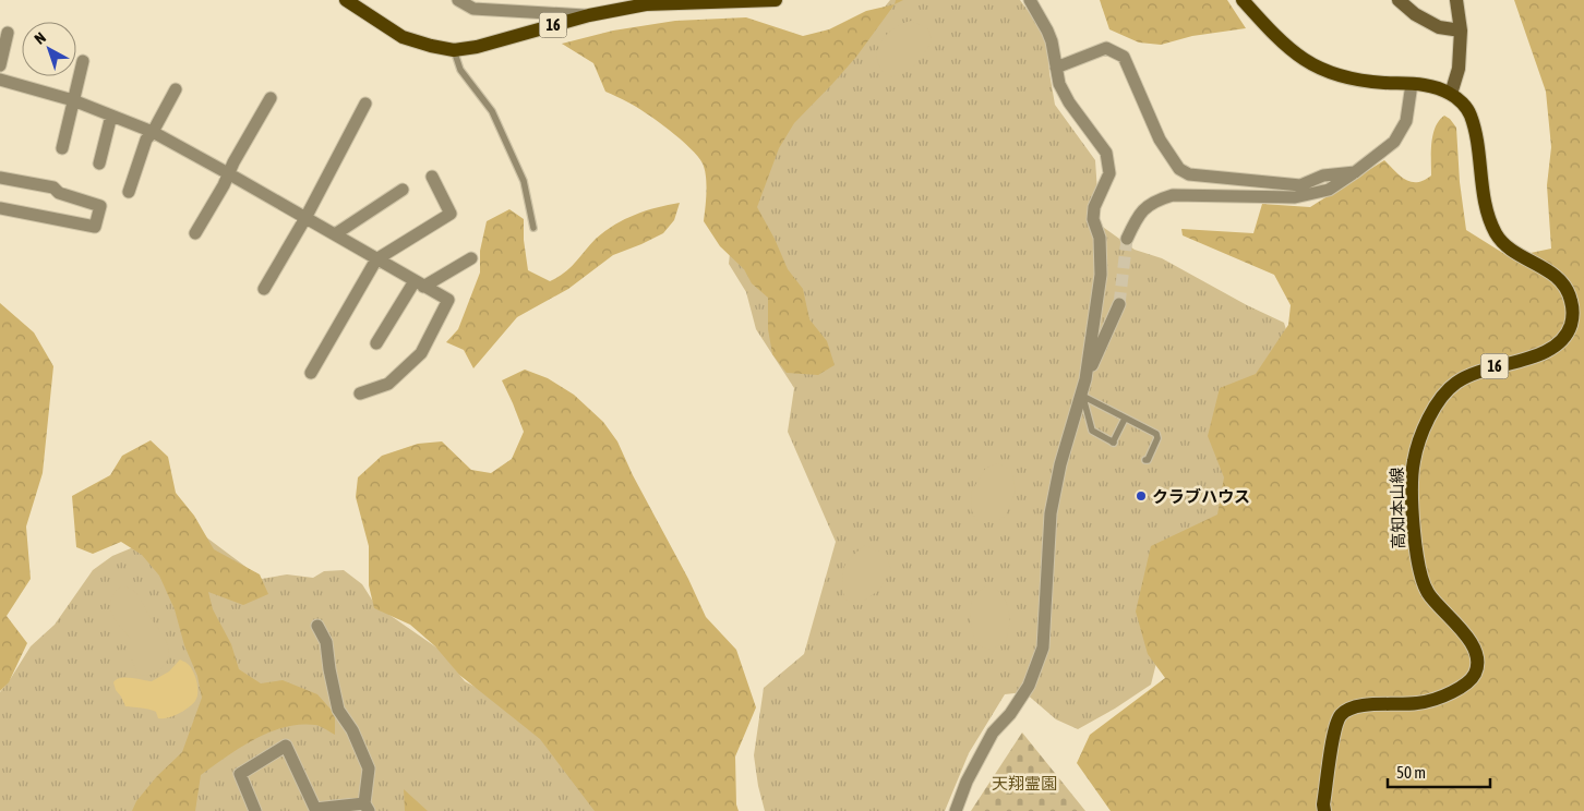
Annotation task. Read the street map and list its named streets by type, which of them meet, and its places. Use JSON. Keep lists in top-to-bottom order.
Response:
{
  "streets": {
    "main road": ["16", "高知本山線"]
  },
  "parks": ["天翔霊園"],
  "places": ["クラブハウス"],
  "scale_bar": "50 m",
  "north": "top left"
}
